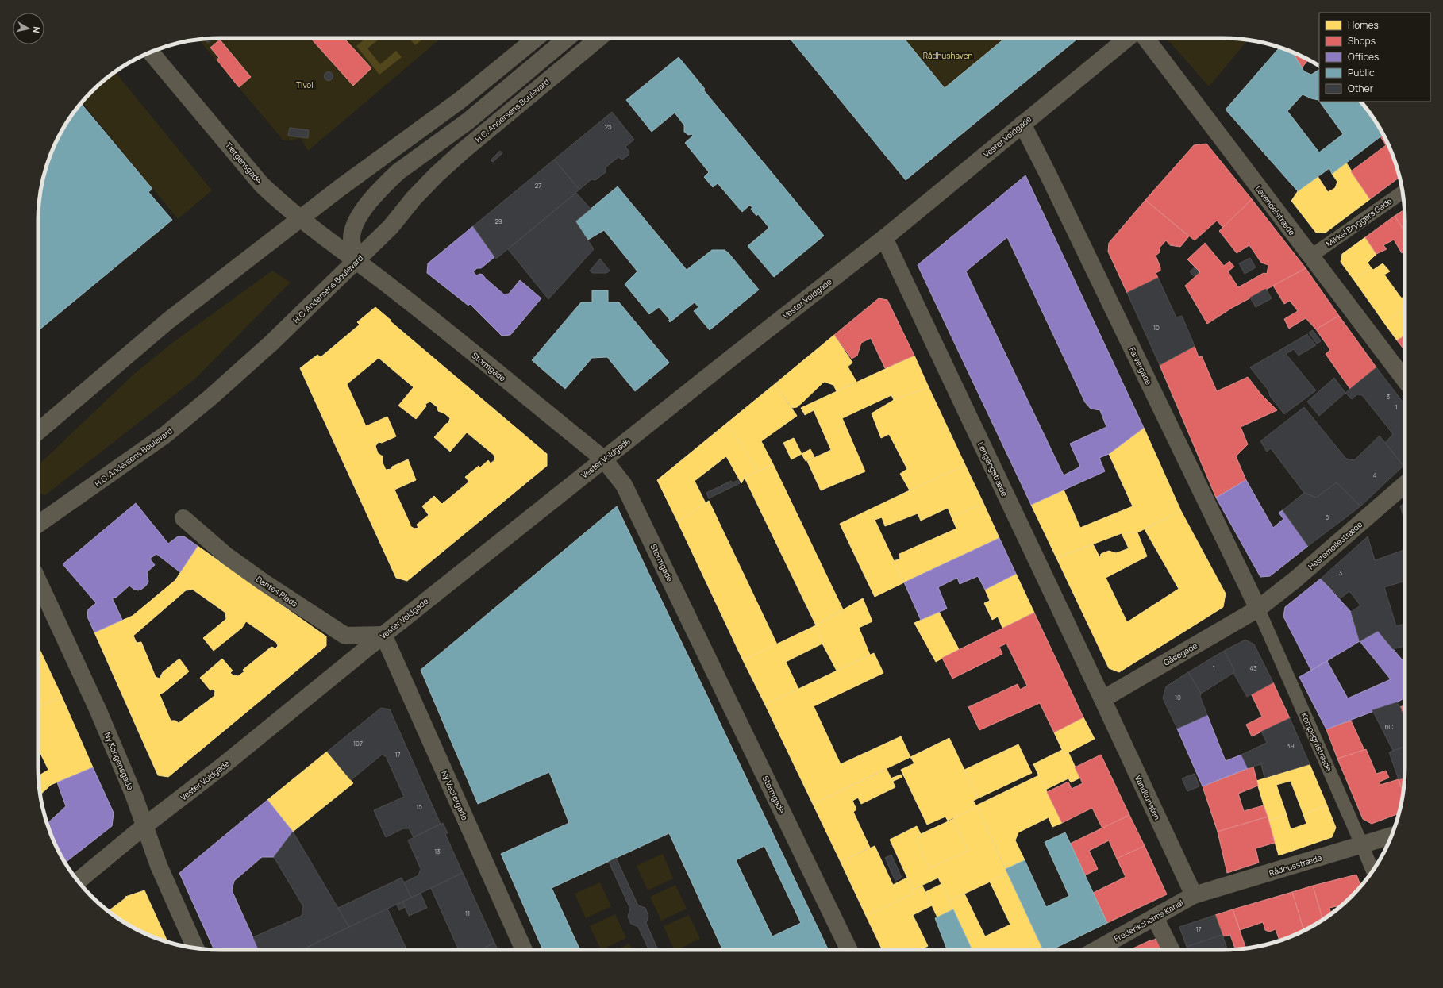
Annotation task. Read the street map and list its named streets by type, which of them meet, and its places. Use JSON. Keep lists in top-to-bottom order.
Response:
{
  "streets": {
    "street": [
      "H.C. Andersens Boulevard",
      "Vester Voldgade",
      "Tietgensgade",
      "Lavendelstræde",
      "Mikkel Bryggers Gade",
      "Farvergade",
      "Stormgade",
      "Løngangstræde",
      "Hestemøllestræde",
      "Dantes Plads",
      "Gåsegade",
      "Kompagnistræde",
      "Ny Kongensgade",
      "Ny Vestergade",
      "Vandkunsten",
      "Rådhusstræde",
      "Frederiksholms Kanal"
    ]
  },
  "crossings": [
    ["H.C. Andersens Boulevard", "Tietgensgade"],
    ["H.C. Andersens Boulevard", "Stormgade"],
    ["Vester Voldgade", "Farvergade"],
    ["Vester Voldgade", "Stormgade"],
    ["Vester Voldgade", "Løngangstræde"],
    ["Vester Voldgade", "Dantes Plads"],
    ["Vester Voldgade", "Ny Kongensgade"],
    ["Vester Voldgade", "Ny Vestergade"],
    ["Tietgensgade", "Stormgade"],
    ["Lavendelstræde", "Mikkel Bryggers Gade"],
    ["Farvergade", "Hestemøllestræde"],
    ["Farvergade", "Gåsegade"],
    ["Farvergade", "Kompagnistræde"],
    ["Løngangstræde", "Gåsegade"],
    ["Løngangstræde", "Vandkunsten"],
    ["Hestemøllestræde", "Gåsegade"],
    ["Hestemøllestræde", "Kompagnistræde"],
    ["Dantes Plads", "Ny Vestergade"],
    ["Gåsegade", "Kompagnistræde"],
    ["Gåsegade", "Vandkunsten"],
    ["Kompagnistræde", "Rådhusstræde"],
    ["Vandkunsten", "Rådhusstræde"],
    ["Vandkunsten", "Frederiksholms Kanal"],
    ["Rådhusstræde", "Frederiksholms Kanal"]
  ],
  "parks": ["Rådhushaven", "Tivoli"],
  "house_numbers": [
    "25",
    "27",
    "29",
    "10",
    "3",
    "1",
    "4",
    "6",
    "3",
    "1",
    "43",
    "10",
    "6C",
    "107",
    "39",
    "17",
    "15",
    "13",
    "11",
    "17"
  ],
  "legend": [
    "Homes",
    "Shops",
    "Offices",
    "Public",
    "Other"
  ],
  "north": "right"
}
